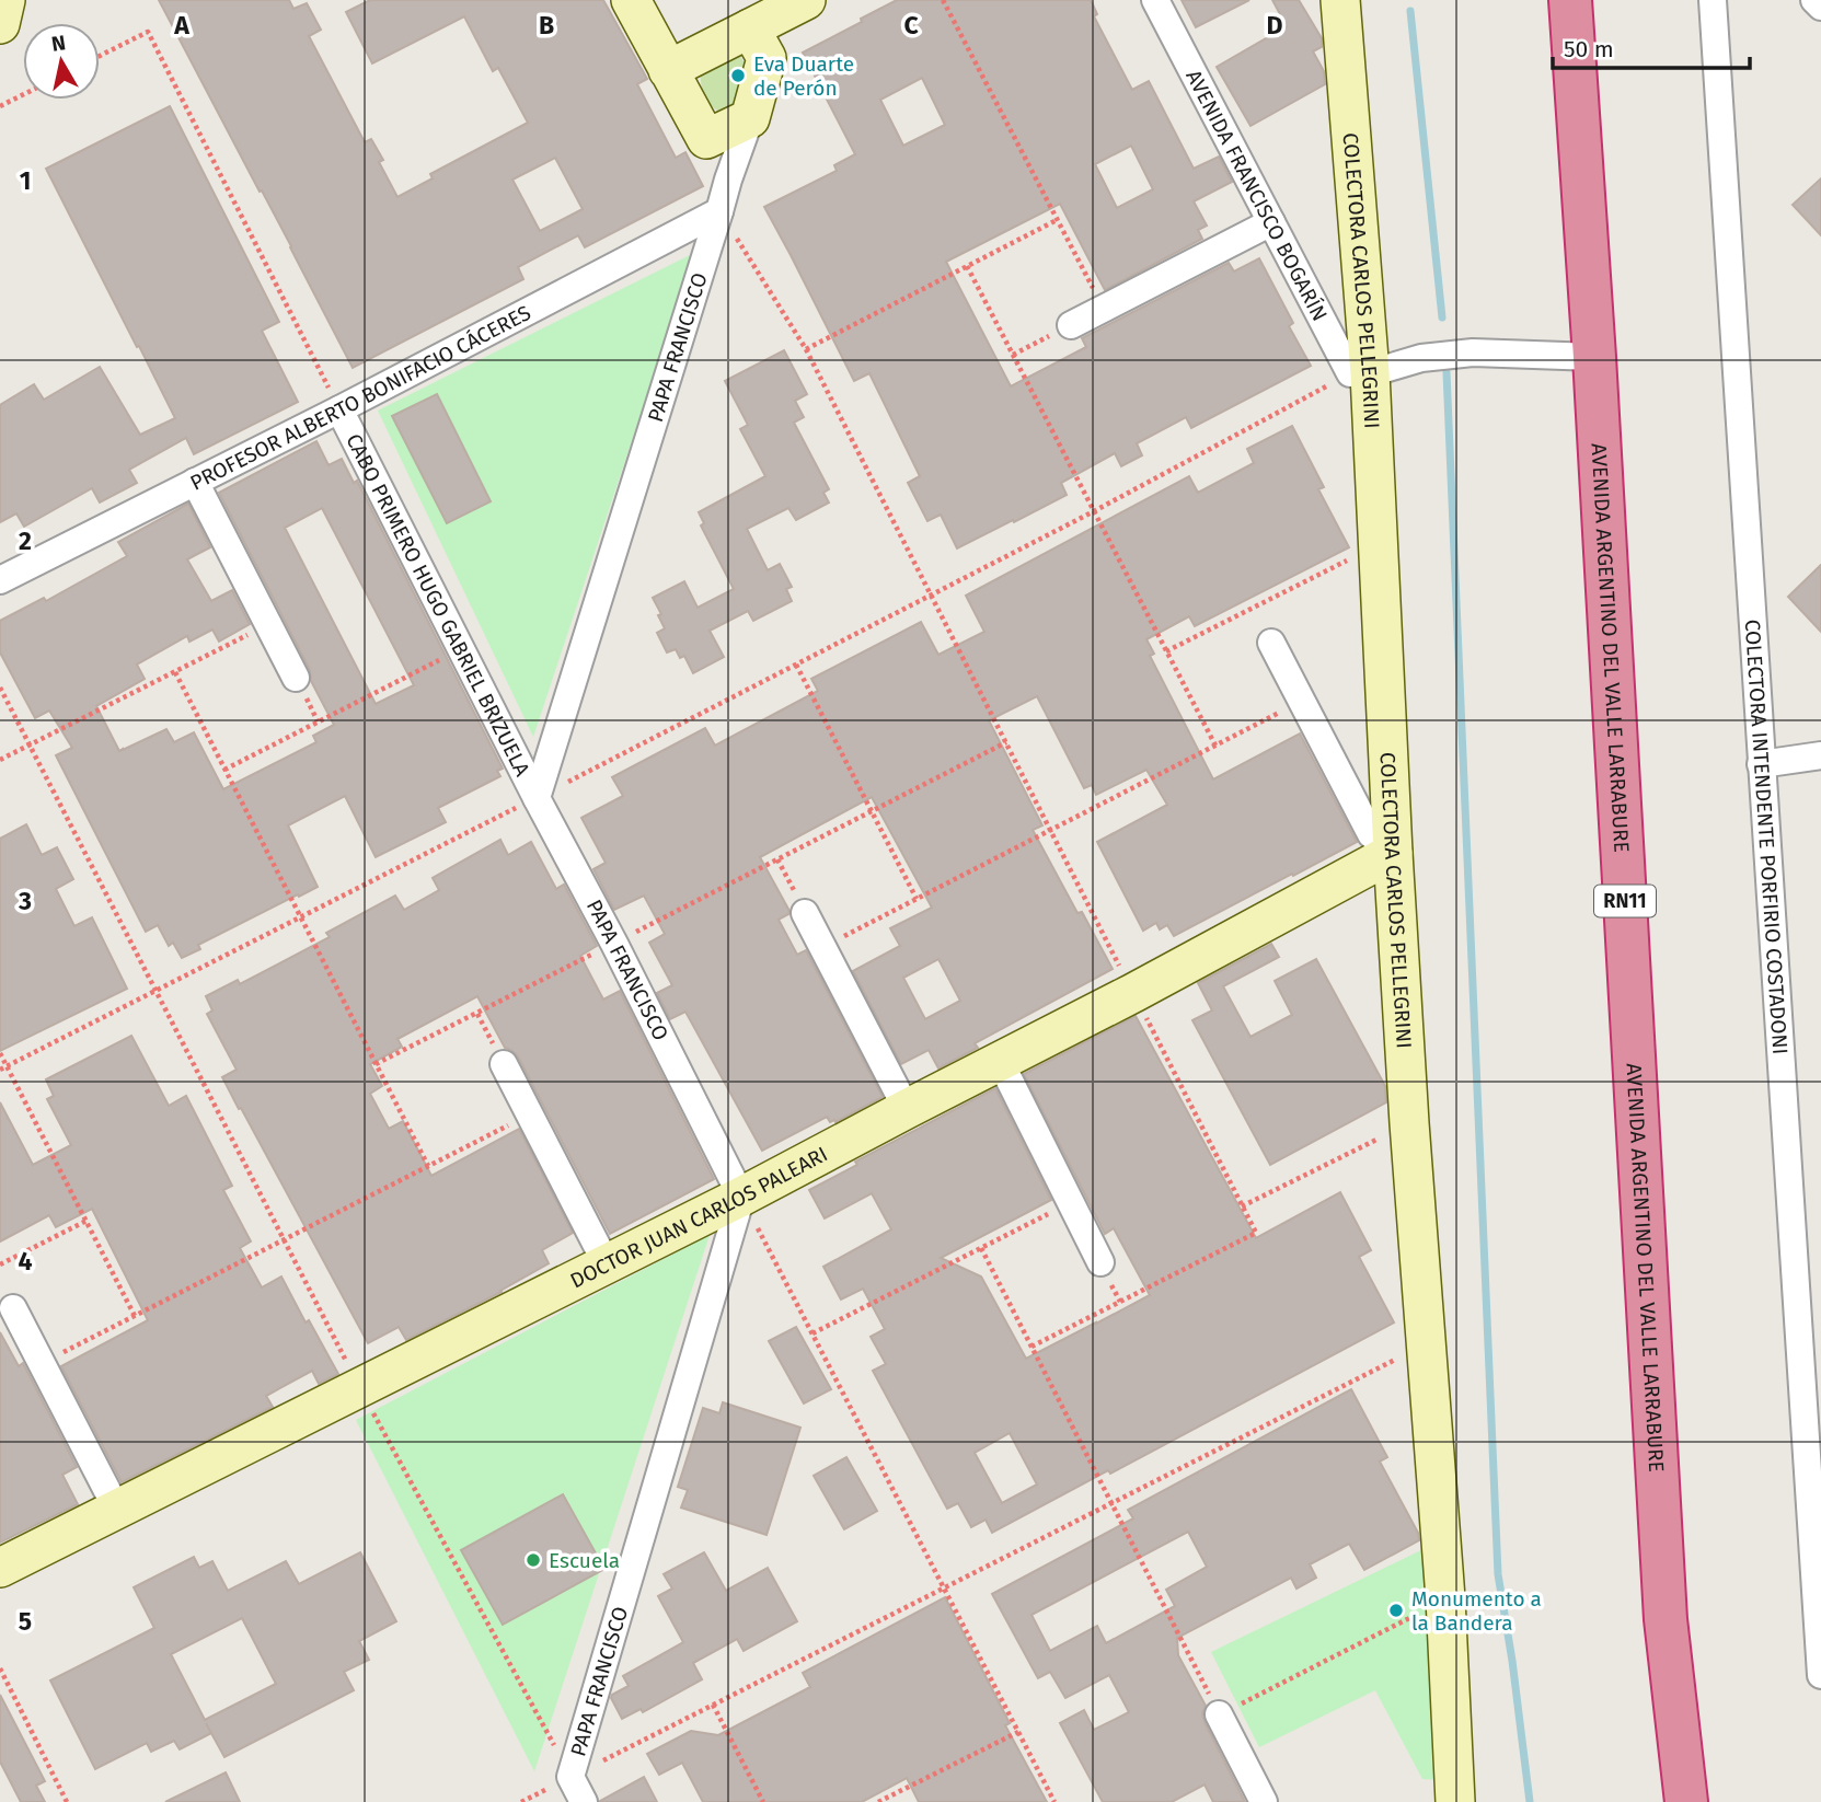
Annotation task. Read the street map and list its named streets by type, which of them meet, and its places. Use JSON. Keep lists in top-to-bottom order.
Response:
{
  "streets": {
    "highway": ["AVENIDA ARGENTINO DEL VALLE LARRABURE", "RN11"],
    "street": [
      "AVENIDA FRANCISCO BOGARÍN",
      "COLECTORA CARLOS PELLEGRINI",
      "PAPA FRANCISCO",
      "PROFESOR ALBERTO BONIFACIO CÁCERES",
      "CABO PRIMERO HUGO GABRIEL BRIZUELA",
      "COLECTORA INTENDENTE PORFIRIO COSTADONI",
      "DOCTOR JUAN CARLOS PALEARI"
    ]
  },
  "crossings": [
    ["AVENIDA FRANCISCO BOGARÍN", "COLECTORA CARLOS PELLEGRINI"],
    ["COLECTORA CARLOS PELLEGRINI", "DOCTOR JUAN CARLOS PALEARI"],
    ["PAPA FRANCISCO", "PROFESOR ALBERTO BONIFACIO CÁCERES"],
    ["PAPA FRANCISCO", "CABO PRIMERO HUGO GABRIEL BRIZUELA"],
    ["PAPA FRANCISCO", "DOCTOR JUAN CARLOS PALEARI"],
    ["PROFESOR ALBERTO BONIFACIO CÁCERES", "CABO PRIMERO HUGO GABRIEL BRIZUELA"]
  ],
  "places": ["Eva Duarte de Perón", "Escuela", "Monumento a la Bandera"],
  "scale_bar": "50 m",
  "north": "top",
  "grid": {
    "columns": [
      "A",
      "B",
      "C",
      "D"
    ],
    "rows": [
      "1",
      "2",
      "3",
      "4",
      "5"
    ]
  }
}
